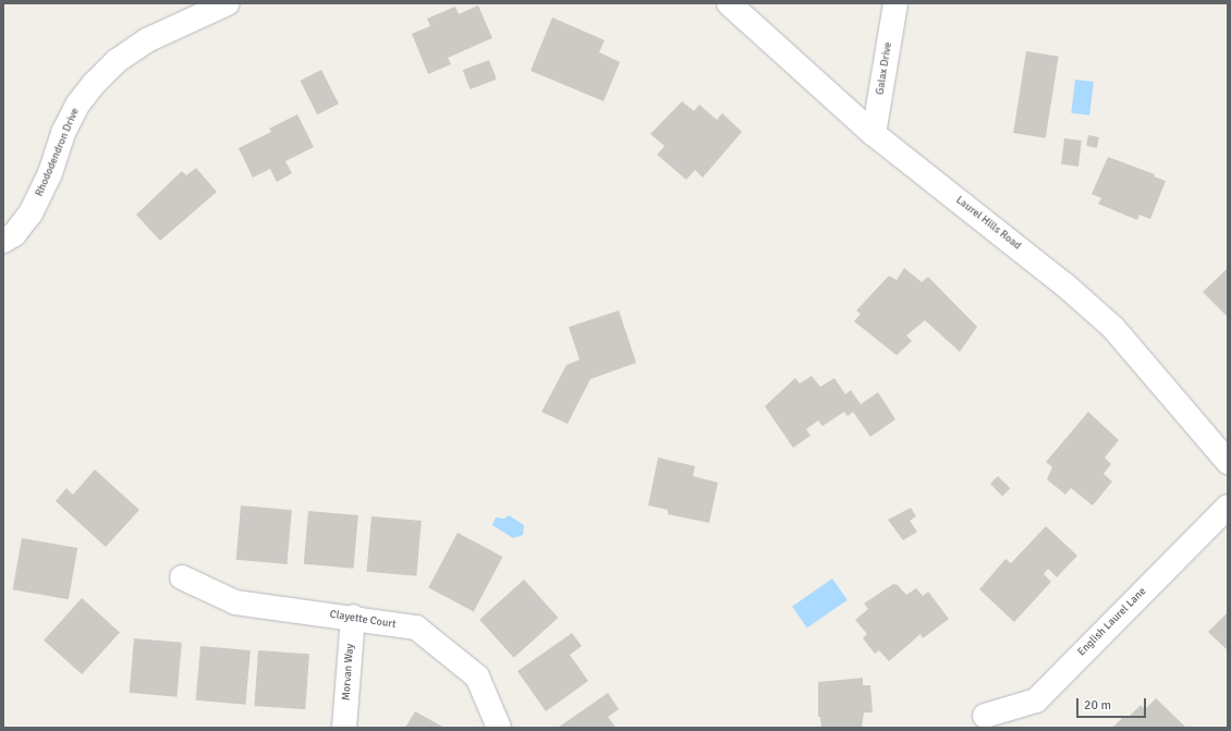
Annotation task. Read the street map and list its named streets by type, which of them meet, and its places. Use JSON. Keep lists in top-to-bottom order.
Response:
{
  "streets": {
    "street": [
      "Galax Drive",
      "Rhododendron Drive",
      "Laurel Hills Road",
      "Clayette Court",
      "English Laurel Lane",
      "Morvan Way"
    ]
  },
  "crossings": [
    ["Galax Drive", "Laurel Hills Road"],
    ["Clayette Court", "Morvan Way"]
  ],
  "scale_bar": "20 m"
}
